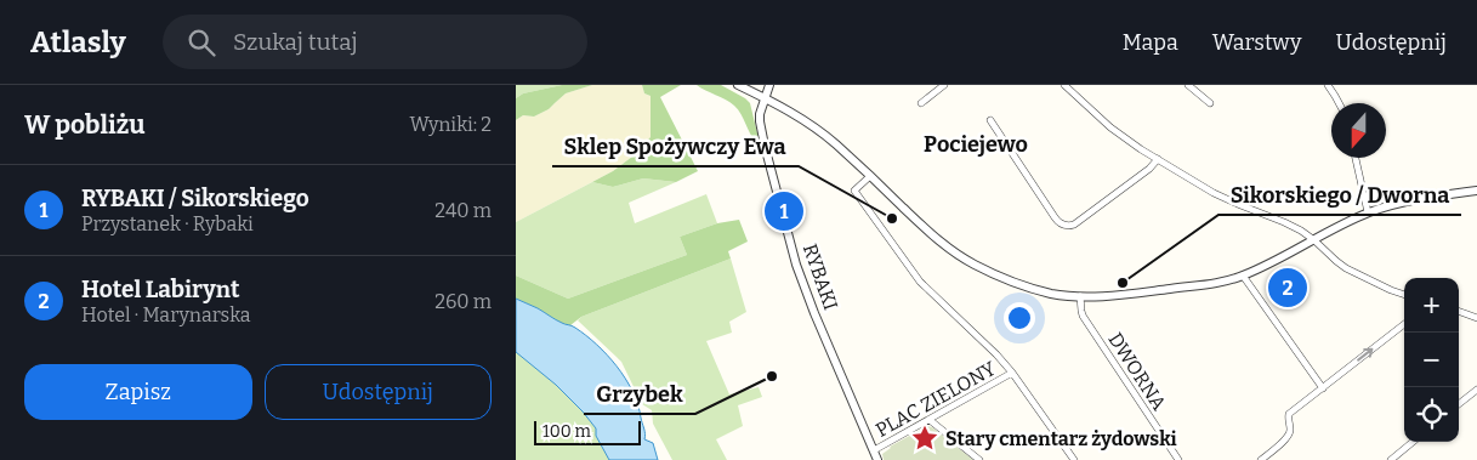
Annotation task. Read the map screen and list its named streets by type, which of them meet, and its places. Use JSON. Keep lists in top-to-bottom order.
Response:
{
  "streets": {
    "street": ["RYBAKI", "DWORNA", "PLAC ZIELONY"]
  },
  "crossings": [
    ["RYBAKI", "PLAC ZIELONY"]
  ],
  "districts": ["Pociejewo"],
  "places": {
    "other": ["Sklep Spożywczy Ewa", "Sikorskiego / Dworna", "Grzybek"],
    "place": ["Stary cmentarz żydowski"]
  },
  "scale_bar": "100 m",
  "north": "bottom",
  "page": {
    "header": "Atlasly",
    "search": "Szukaj tutaj",
    "nav": ["Mapa", "Warstwy", "Udostępnij"],
    "heading": ["W pobliżu", "Wyniki: 2"],
    "list": [
      {
        "mark": "1",
        "name": "RYBAKI / Sikorskiego",
        "note": "Przystanek · Rybaki",
        "value": "240 m"
      },
      {
        "mark": "2",
        "name": "Hotel Labirynt",
        "note": "Hotel · Marynarska",
        "value": "260 m"
      }
    ],
    "pins": ["1", "2"],
    "map_buttons": ["+", "−"],
    "buttons": ["Zapisz", "Udostępnij"],
    "scale": "100 m"
  }
}
